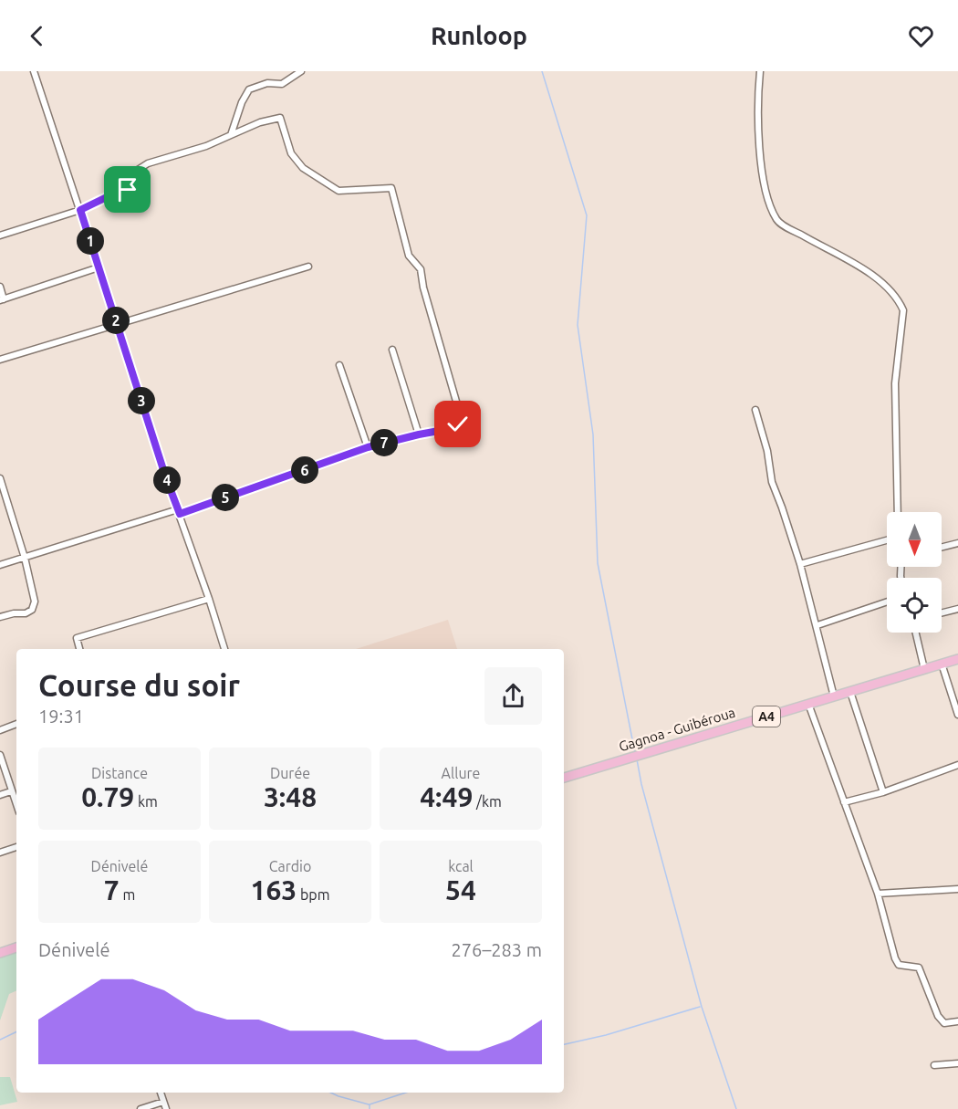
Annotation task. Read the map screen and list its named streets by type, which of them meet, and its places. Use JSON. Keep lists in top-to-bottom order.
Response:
{
  "streets": {
    "main road": ["A4", "Gagnoa - Guibéroua"]
  },
  "north": "bottom",
  "page": {
    "header": "Runloop",
    "pins": [
      "1",
      "2",
      "3",
      "7",
      "6",
      "4",
      "5"
    ],
    "heading": ["Course du soir", "19:31"],
    "stats": [
      ["Distance", "0.79 km"],
      ["Durée", "3:48"],
      ["Allure", "4:49 /km"],
      ["Dénivelé", "7 m"],
      ["Cardio", "163 bpm"],
      ["kcal", "54"]
    ],
    "chart": ["Dénivelé", "276–283 m"]
  }
}
